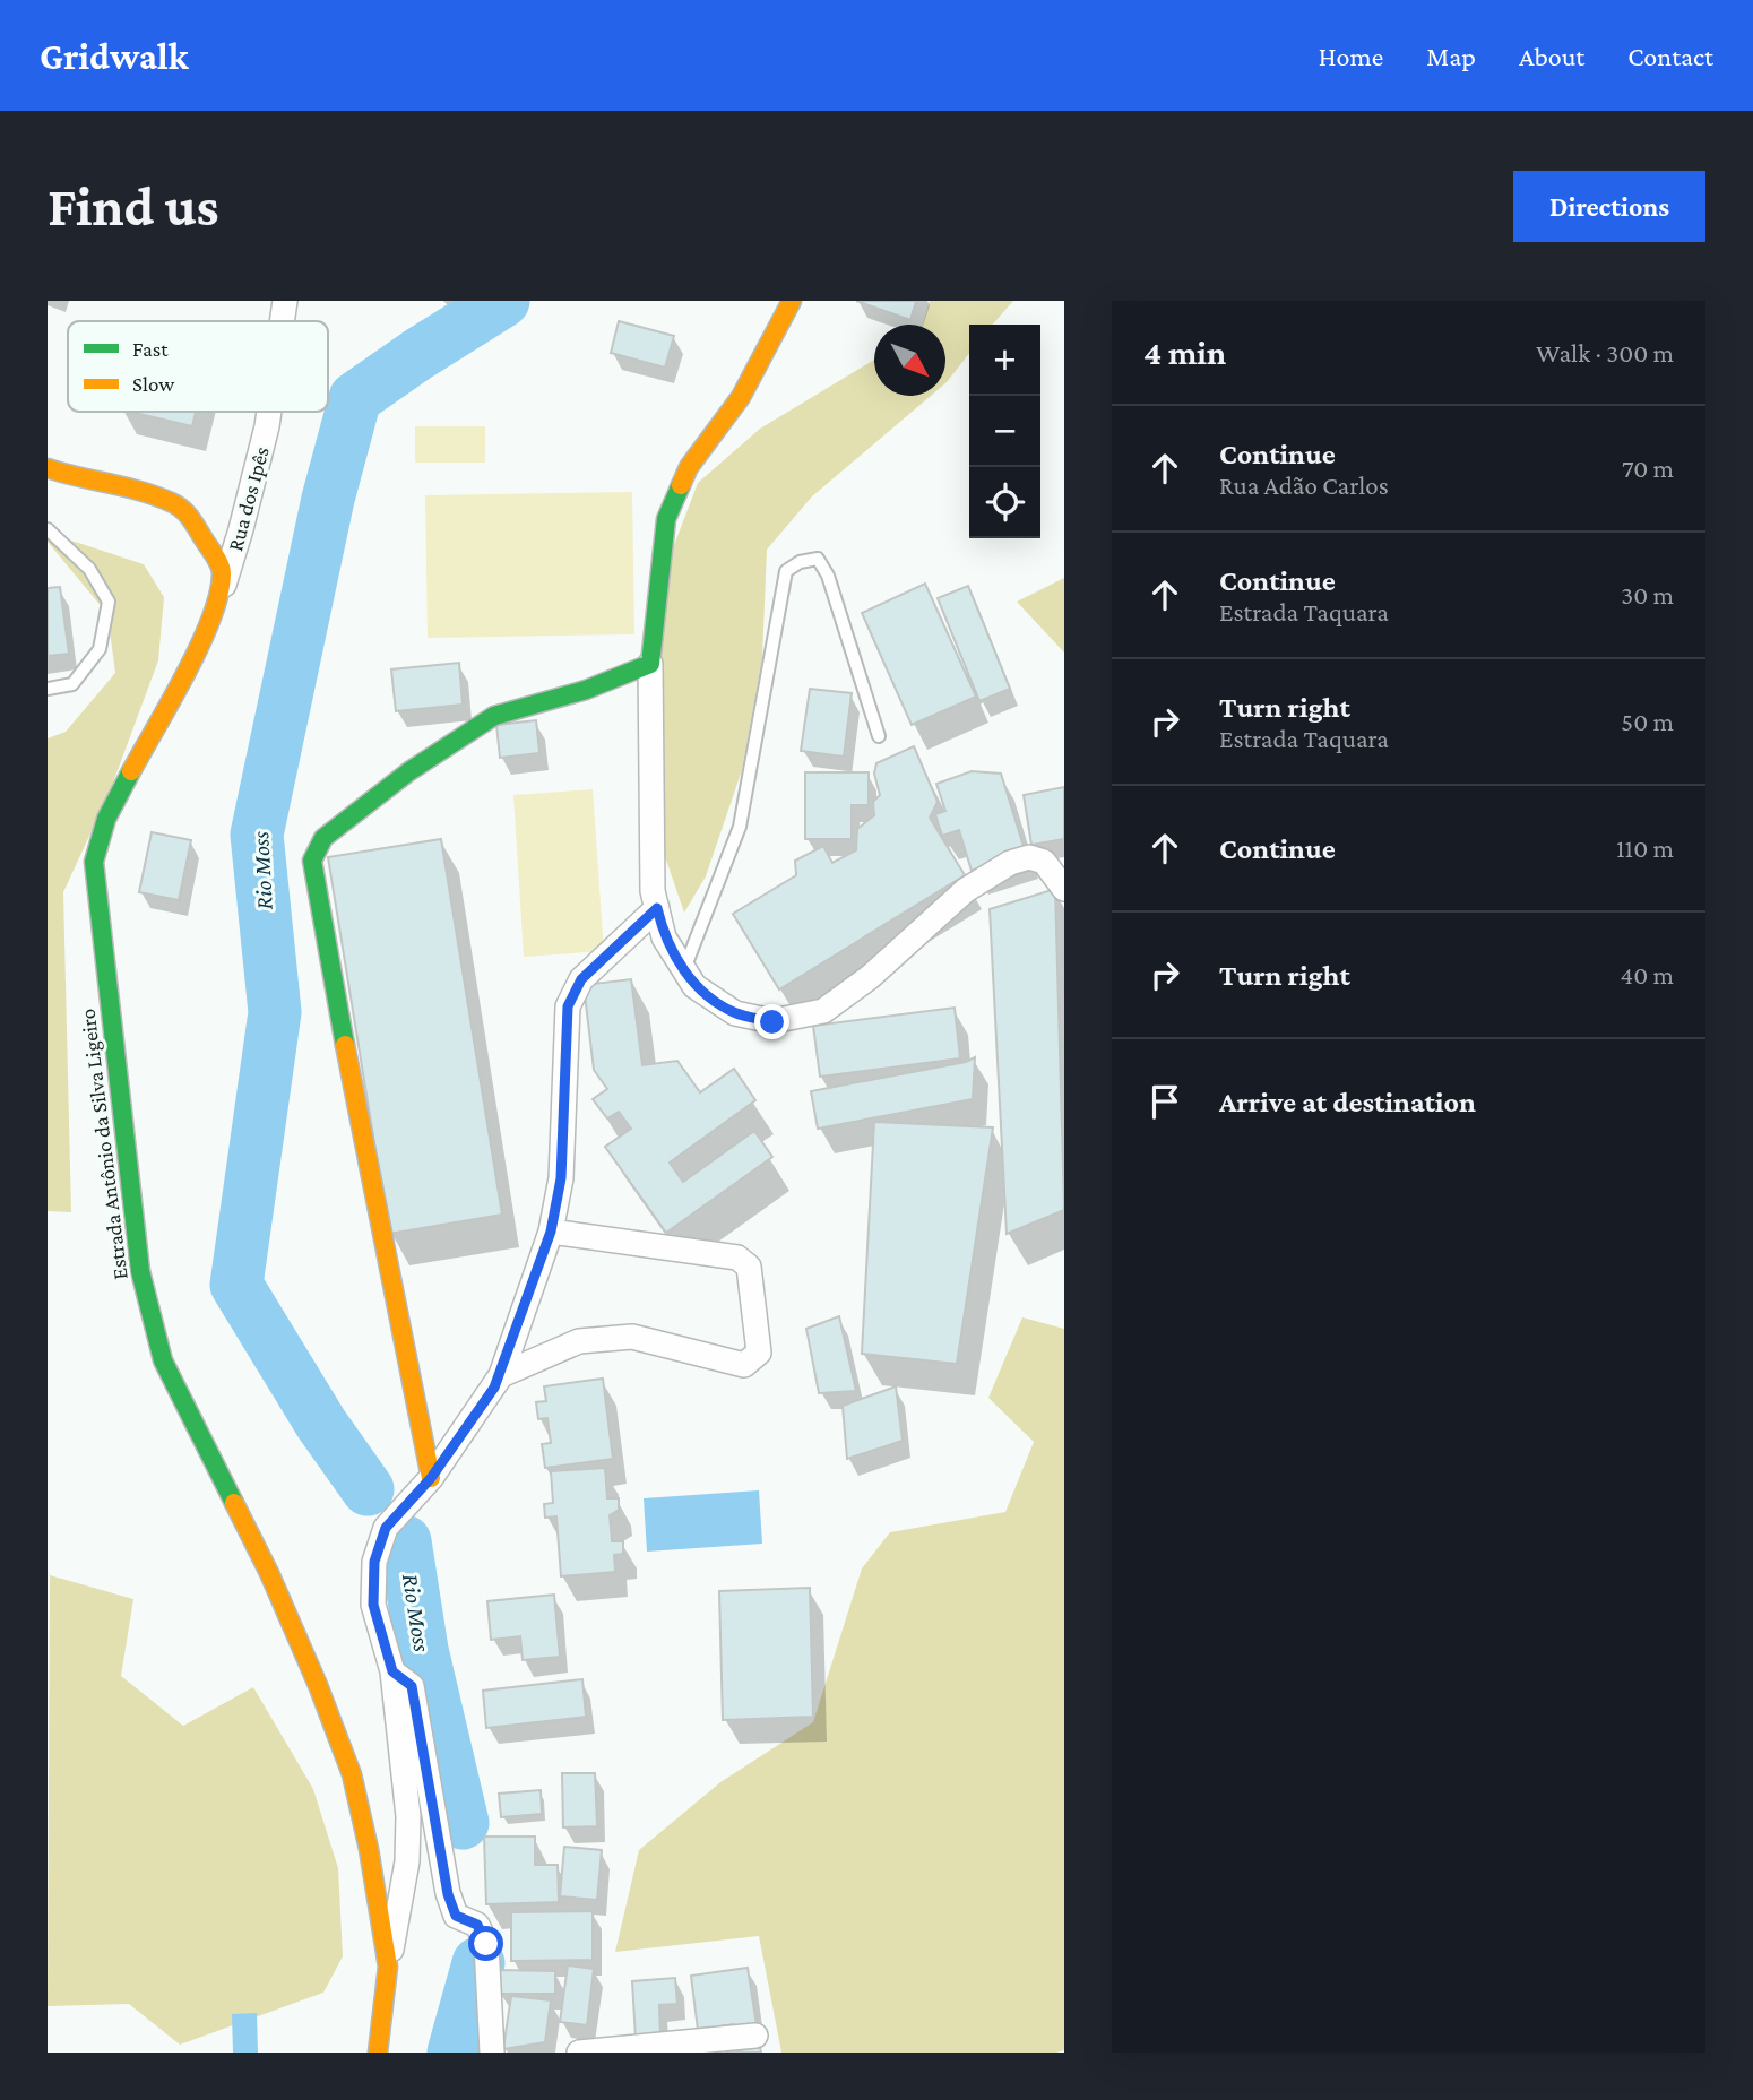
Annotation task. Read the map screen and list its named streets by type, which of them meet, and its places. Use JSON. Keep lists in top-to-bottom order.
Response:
{
  "streets": {
    "street": ["Rua dos Ipês", "Estrada Antônio da Silva Ligeiro"]
  },
  "crossings": [
    ["Rua dos Ipês", "Estrada Antônio da Silva Ligeiro"]
  ],
  "water": ["Rio Moss"],
  "legend": ["Fast", "Slow"],
  "north": "bottom right",
  "page": {
    "header": "Gridwalk",
    "nav": [
      "Home",
      "Map",
      "About",
      "Contact"
    ],
    "buttons": "Directions",
    "title": "Find us",
    "heading": ["4 min", "Walk · 300 m"],
    "map_buttons": ["+", "−"],
    "list": [
      ["Continue", "Rua Adão Carlos", "70 m"],
      ["Continue", "Estrada Taquara", "30 m"],
      ["Turn right", "Estrada Taquara", "50 m"],
      ["Continue", "110 m"],
      ["Turn right", "40 m"],
      "Arrive at destination"
    ]
  }
}
